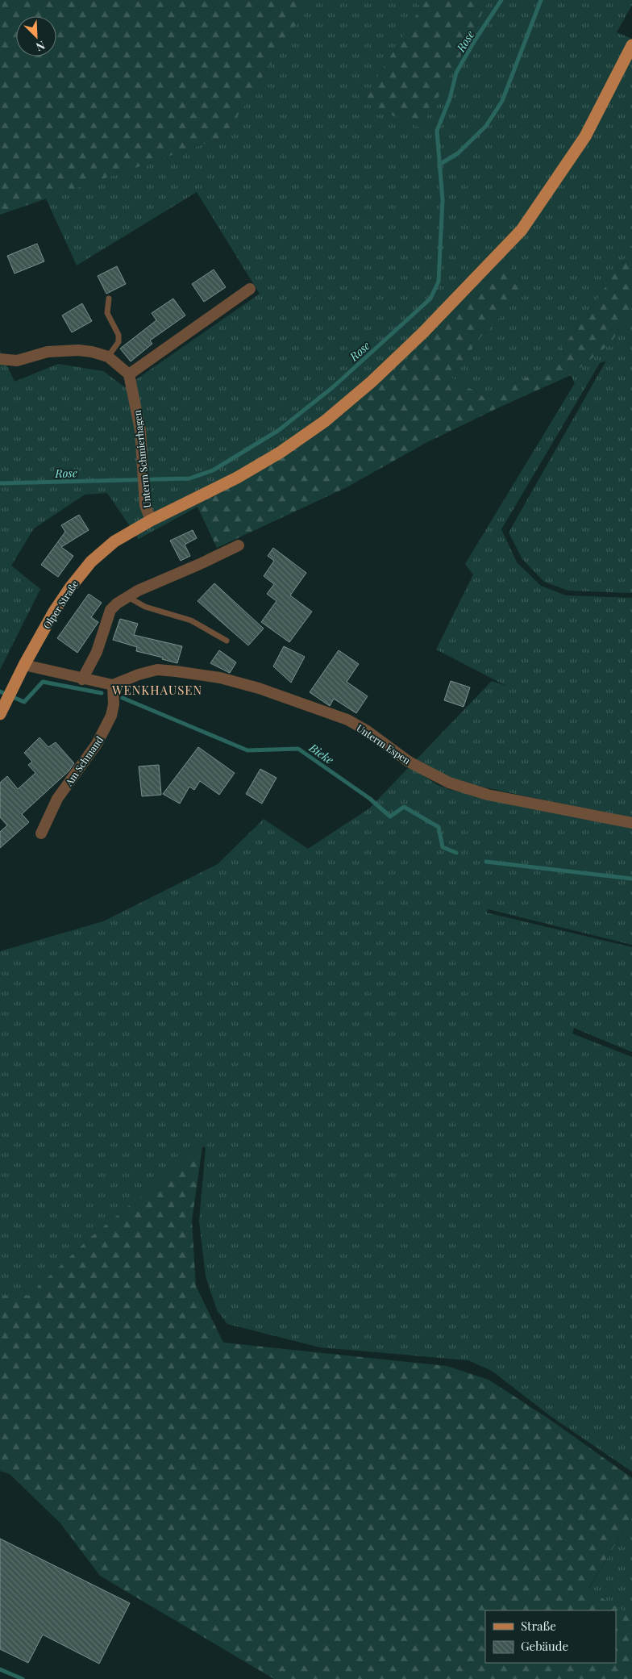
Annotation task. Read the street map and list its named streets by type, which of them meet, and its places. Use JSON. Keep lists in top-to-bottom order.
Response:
{
  "streets": {
    "main road": ["Olper Straße"],
    "street": ["Unterm Schmierhagen", "Unterm Espen", "Am Schmand"]
  },
  "crossings": [
    ["Unterm Schmierhagen", "Olper Straße"],
    ["Unterm Espen", "Am Schmand"]
  ],
  "districts": ["WENKHAUSEN"],
  "water": ["Rose", "Bieke"],
  "legend": ["Straße", "Gebäude"],
  "north": "bottom right"
}
